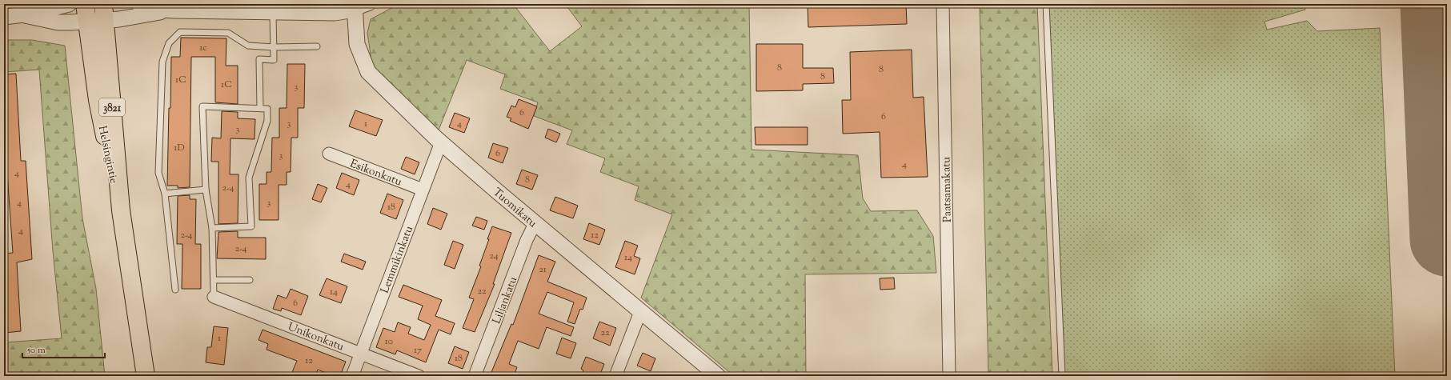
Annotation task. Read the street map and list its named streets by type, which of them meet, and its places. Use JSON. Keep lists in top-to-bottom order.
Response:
{
  "streets": {
    "main road": ["3821", "Helsingintie"],
    "street": [
      "Esikonkatu",
      "Paatsamakatu",
      "Tuomikatu",
      "Lemmikinkatu",
      "Liljankatu",
      "Unikonkatu"
    ]
  },
  "crossings": [
    ["Esikonkatu", "Lemmikinkatu"],
    ["Tuomikatu", "Lemmikinkatu"],
    ["Tuomikatu", "Liljankatu"],
    ["Lemmikinkatu", "Unikonkatu"]
  ],
  "house_numbers": [
    "1c",
    "8",
    "8",
    "8",
    "1C",
    "1C",
    "3",
    "6",
    "6",
    "3",
    "1",
    "4",
    "3",
    "1D",
    "6",
    "3",
    "4",
    "4",
    "8",
    "4",
    "2-4",
    "4",
    "3",
    "18",
    "4",
    "2-4",
    "12",
    "2-4",
    "24",
    "14",
    "21",
    "22",
    "14",
    "6",
    "22",
    "1",
    "10",
    "17",
    "18",
    "12"
  ],
  "scale_bar": "50 m"
}
